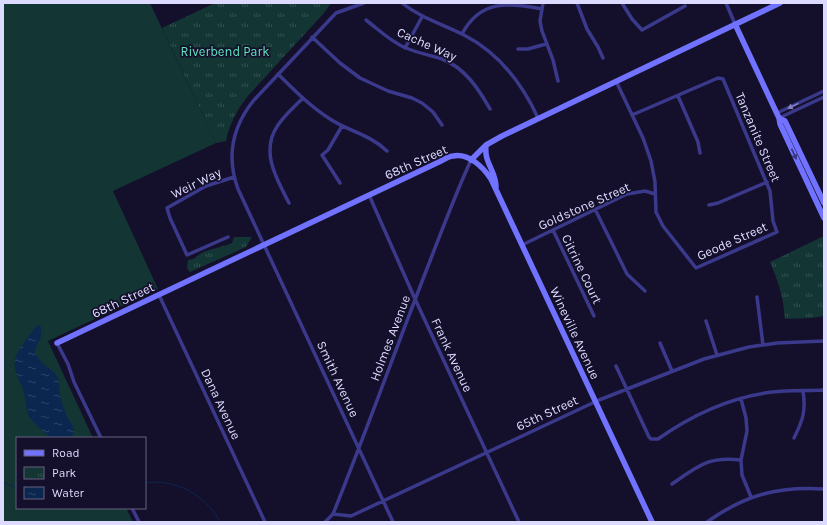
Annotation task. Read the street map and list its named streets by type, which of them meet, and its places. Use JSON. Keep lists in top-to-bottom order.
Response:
{
  "streets": {
    "street": [
      "Cache Way",
      "Tanzanite Street",
      "68th Street",
      "Weir Way",
      "Goldstone Street",
      "Geode Street",
      "Citrine Court",
      "Wineville Avenue",
      "Holmes Avenue",
      "Frank Avenue",
      "Smith Avenue",
      "Dana Avenue",
      "65th Street"
    ]
  },
  "crossings": [
    ["Tanzanite Street", "Geode Street"],
    ["68th Street", "Wineville Avenue"],
    ["68th Street", "Holmes Avenue"],
    ["68th Street", "Frank Avenue"],
    ["68th Street", "Smith Avenue"],
    ["68th Street", "Dana Avenue"],
    ["Weir Way", "Smith Avenue"],
    ["Goldstone Street", "Geode Street"],
    ["Goldstone Street", "Citrine Court"],
    ["Goldstone Street", "Wineville Avenue"],
    ["Wineville Avenue", "Holmes Avenue"],
    ["Wineville Avenue", "65th Street"],
    ["Holmes Avenue", "Frank Avenue"],
    ["Holmes Avenue", "Smith Avenue"],
    ["Holmes Avenue", "65th Street"],
    ["Frank Avenue", "65th Street"],
    ["Smith Avenue", "65th Street"]
  ],
  "parks": ["Riverbend Park"],
  "legend": ["Road", "Park", "Water"]
}
